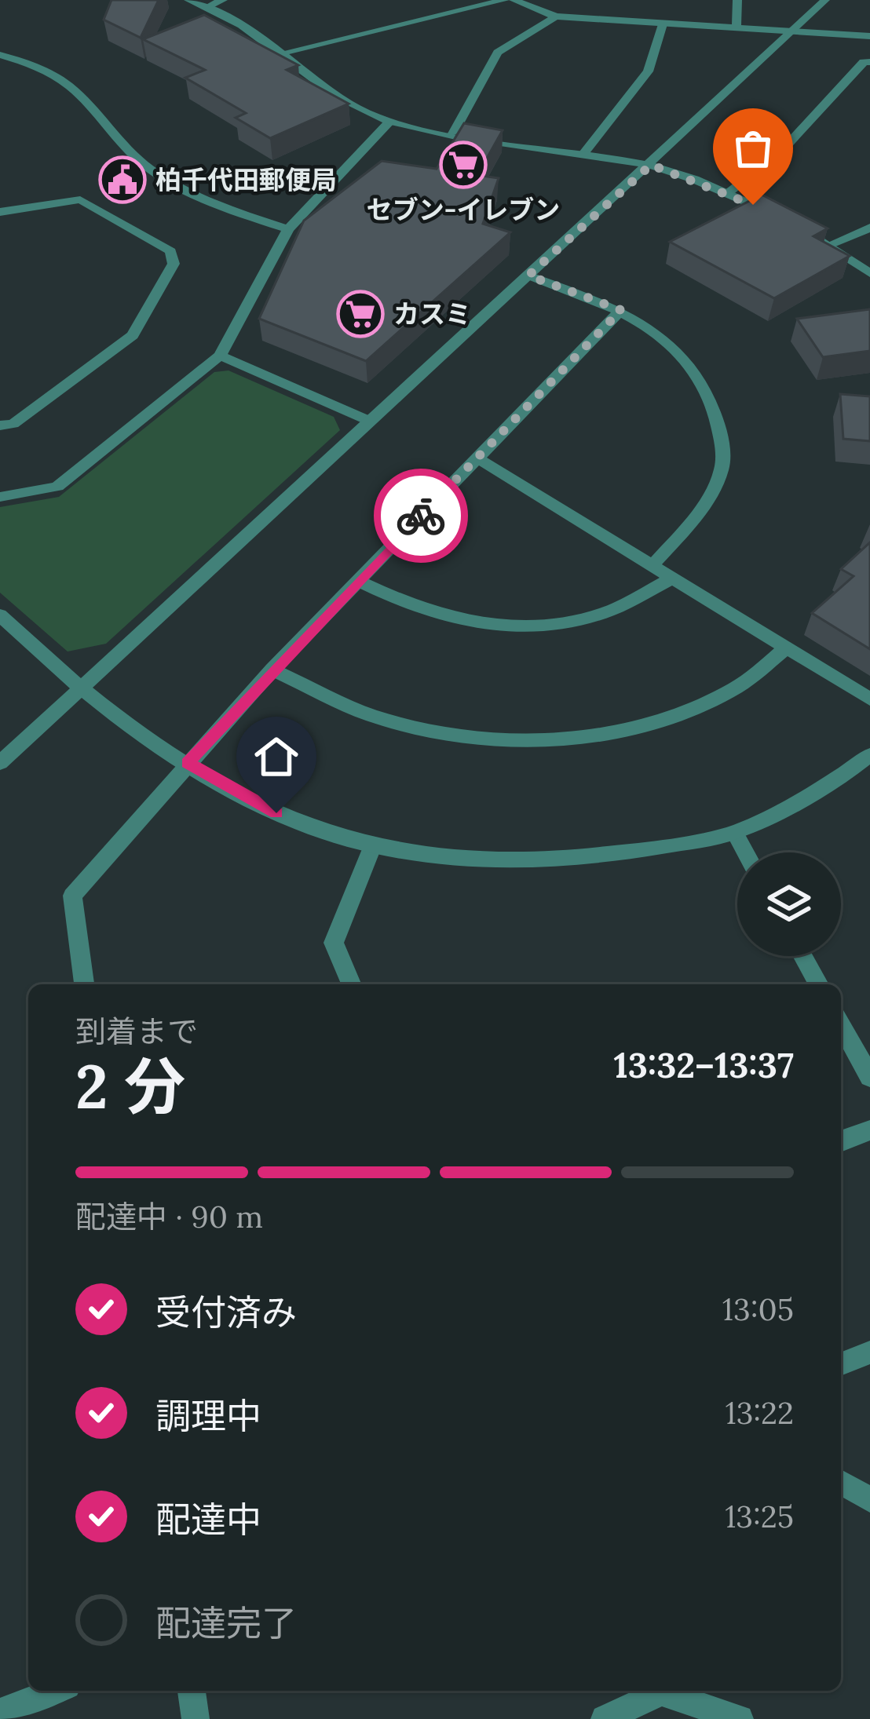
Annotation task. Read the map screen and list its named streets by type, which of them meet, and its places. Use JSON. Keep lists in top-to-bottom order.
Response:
{
  "places": {
    "supermarket": ["セブン-イレブン", "カスミ"],
    "public building": ["柏千代田郵便局"]
  },
  "page": {
    "heading": ["2 分", "到着まで", "13:32–13:37"],
    "bar": "配達中 · 90 m",
    "list": [
      ["受付済み", "13:05"],
      ["調理中", "13:22"],
      ["配達中", "13:25"],
      "配達完了"
    ]
  }
}
